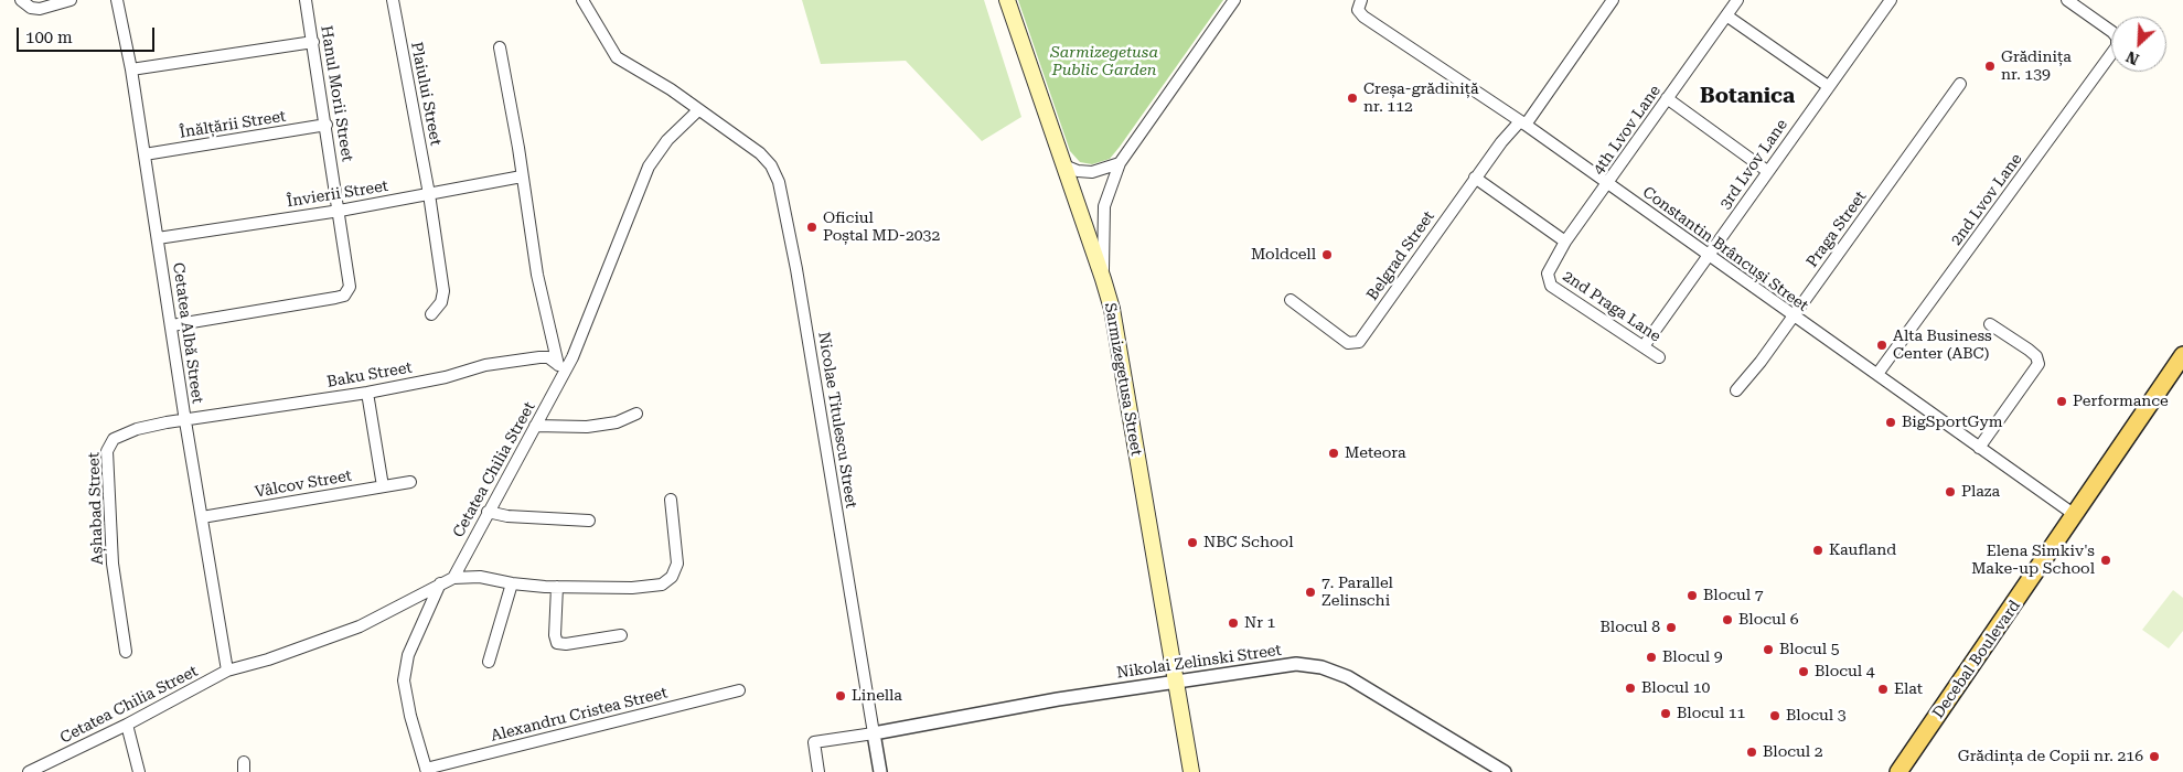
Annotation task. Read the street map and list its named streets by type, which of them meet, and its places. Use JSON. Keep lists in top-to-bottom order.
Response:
{
  "streets": {
    "main road": ["Sarmizegetusa Street", "Decebal Boulevard"],
    "street": [
      "Hanul Morii Street",
      "Plaiului Street",
      "Înălțării Street",
      "4th Lvov Lane",
      "3rd Lvov Lane",
      "Învierii Street",
      "2nd Lvov Lane",
      "Praga Street",
      "Constantin Brâncuși Street",
      "Belgrad Street",
      "2nd Praga Lane",
      "Cetatea Albă Street",
      "Baku Street",
      "Nicolae Titulescu Street",
      "Cetatea Chilia Street",
      "Vâlcov Street",
      "Așhabad Street",
      "Nikolai Zelinski Street",
      "Alexandru Cristea Street"
    ]
  },
  "crossings": [
    ["Hanul Morii Street", "Înălțării Street"],
    ["Hanul Morii Street", "Învierii Street"],
    ["Hanul Morii Street", "Cetatea Albă Street"],
    ["Plaiului Street", "Învierii Street"],
    ["Înălțării Street", "Cetatea Albă Street"],
    ["4th Lvov Lane", "Constantin Brâncuși Street"],
    ["4th Lvov Lane", "2nd Praga Lane"],
    ["3rd Lvov Lane", "Constantin Brâncuși Street"],
    ["3rd Lvov Lane", "2nd Praga Lane"],
    ["Învierii Street", "Cetatea Albă Street"],
    ["2nd Lvov Lane", "Constantin Brâncuși Street"],
    ["Praga Street", "Constantin Brâncuși Street"],
    ["Constantin Brâncuși Street", "Belgrad Street"],
    ["Constantin Brâncuși Street", "Decebal Boulevard"],
    ["Cetatea Albă Street", "Baku Street"],
    ["Cetatea Albă Street", "Cetatea Chilia Street"],
    ["Cetatea Albă Street", "Vâlcov Street"],
    ["Cetatea Albă Street", "Așhabad Street"],
    ["Baku Street", "Așhabad Street"],
    ["Sarmizegetusa Street", "Nikolai Zelinski Street"],
    ["Nicolae Titulescu Street", "Cetatea Chilia Street"],
    ["Nicolae Titulescu Street", "Nikolai Zelinski Street"]
  ],
  "districts": ["Botanica"],
  "parks": ["Sarmizegetusa Public Garden"],
  "places": [
    "Grădinița nr. 139",
    "Creșa-grădiniță nr. 112",
    "Oficiul Poștal MD-2032",
    "Moldcell",
    "Alta Business Center (ABC)",
    "Performance",
    "BigSportGym",
    "Meteora",
    "Plaza",
    "NBC School",
    "Kaufland",
    "Elena Simkiv's Make-up School",
    "7. Parallel Zelinschi",
    "Blocul 7",
    "Blocul 6",
    "Nr 1",
    "Blocul 8",
    "Blocul 5",
    "Blocul 9",
    "Blocul 4",
    "Blocul 10",
    "Elat",
    "Linella",
    "Blocul 11",
    "Blocul 3",
    "Blocul 2",
    "Grădința de Copii nr. 216"
  ],
  "scale_bar": "100 m",
  "north": "bottom left"
}
